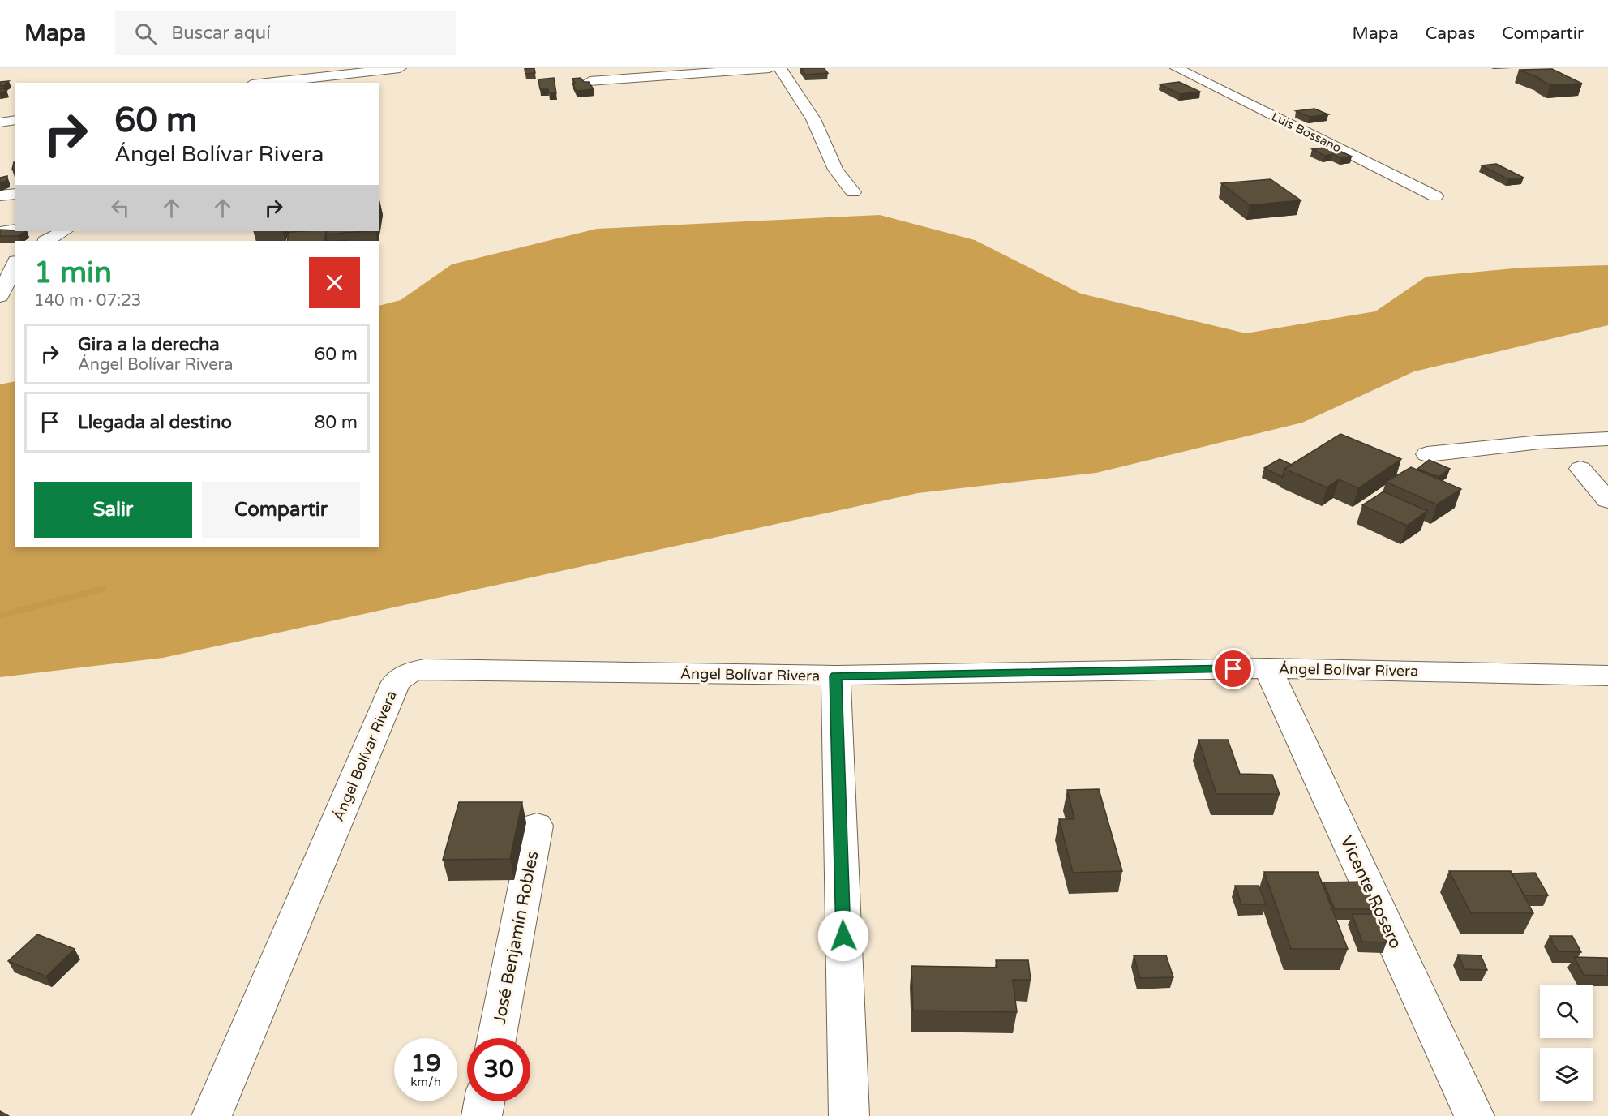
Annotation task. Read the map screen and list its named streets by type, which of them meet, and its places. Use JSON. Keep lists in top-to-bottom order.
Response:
{
  "streets": {
    "street": [
      "Luis Bossano",
      "Ángel Bolívar Rivera",
      "Vicente Rosero",
      "José Benjamín Robles"
    ]
  },
  "crossings": [
    ["Ángel Bolívar Rivera", "Vicente Rosero"]
  ],
  "page": {
    "header": "Mapa",
    "search": "Buscar aquí",
    "nav": ["Mapa", "Capas", "Compartir"],
    "turn": ["60 m", "Ángel Bolívar Rivera"],
    "heading": ["1 min", "140 m · 07:23"],
    "list": [
      {
        "name": "Gira a la derecha",
        "note": "Ángel Bolívar Rivera",
        "value": "60 m"
      },
      {
        "name": "Llegada al destino",
        "value": "80 m"
      }
    ],
    "buttons": ["Salir", "Compartir"],
    "speed": "19 km/h",
    "limit": "30"
  }
}
